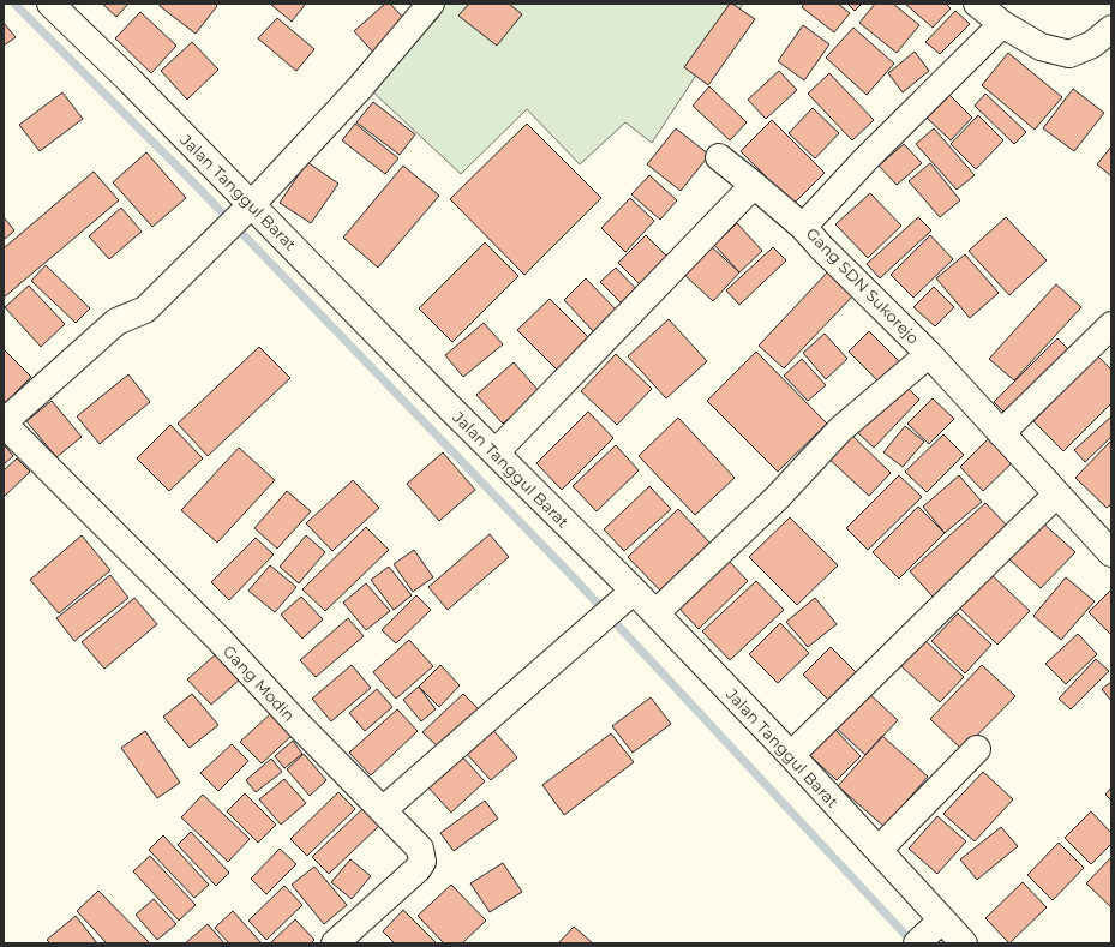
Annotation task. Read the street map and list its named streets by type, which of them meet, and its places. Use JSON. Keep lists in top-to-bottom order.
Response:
{
  "streets": {
    "street": ["Jalan Tanggul Barat", "Gang SDN Sukorejo", "Gang Modin"]
  }
}
